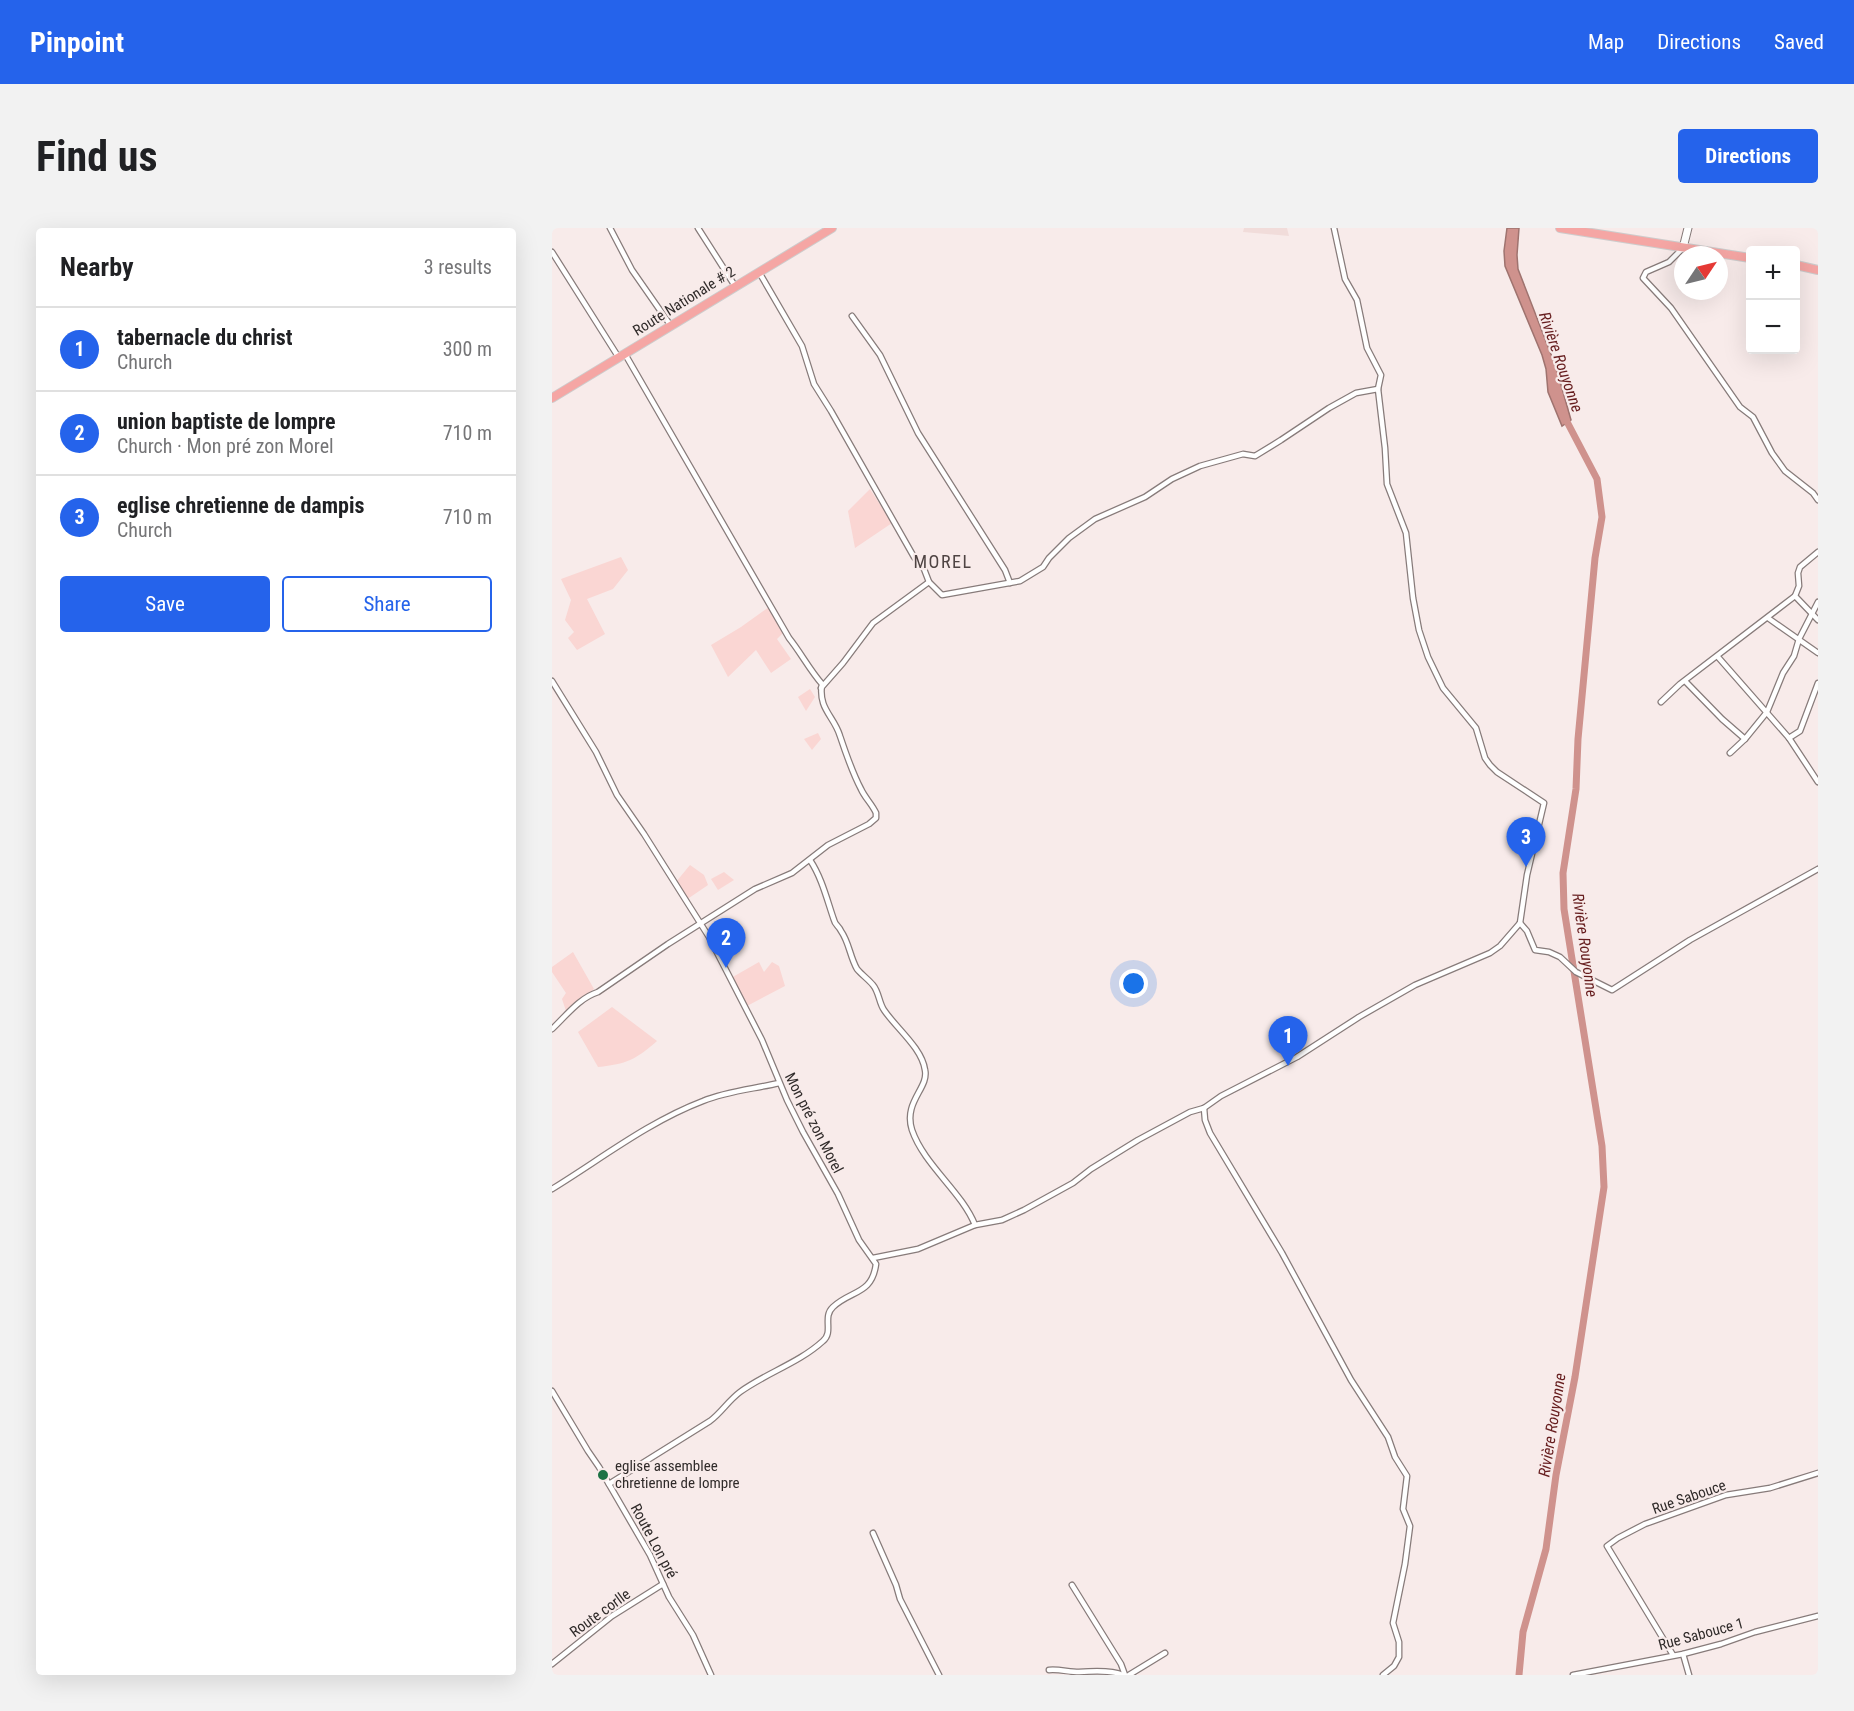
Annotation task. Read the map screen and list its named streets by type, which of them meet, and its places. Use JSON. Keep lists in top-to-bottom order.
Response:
{
  "streets": {
    "main road": ["Route Nationale # 2"],
    "street": [
      "Mon pré zon Morel",
      "Rue Sabouce",
      "Route Lon pré",
      "Route corlle",
      "Rue Sabouce 1"
    ]
  },
  "crossings": [
    ["Rue Sabouce", "Rue Sabouce 1"],
    ["Route Lon pré", "Route corlle"]
  ],
  "districts": ["MOREL"],
  "water": ["Rivière Rouyonne"],
  "places": ["eglise assemblee chretienne de lompre"],
  "north": "top right",
  "page": {
    "header": "Pinpoint",
    "nav": ["Map", "Directions", "Saved"],
    "buttons": [
      "Directions",
      ["Save", "Share"]
    ],
    "title": "Find us",
    "heading": ["Nearby", "3 results"],
    "map_buttons": ["+", "−"],
    "list": [
      {
        "mark": "1",
        "name": "tabernacle du christ",
        "note": "Church",
        "value": "300 m"
      },
      {
        "mark": "2",
        "name": "union baptiste de lompre",
        "note": "Church · Mon pré zon Morel",
        "value": "710 m"
      },
      {
        "mark": "3",
        "name": "eglise chretienne de dampis",
        "note": "Church",
        "value": "710 m"
      }
    ],
    "pins": ["3", "2", "1"]
  }
}
